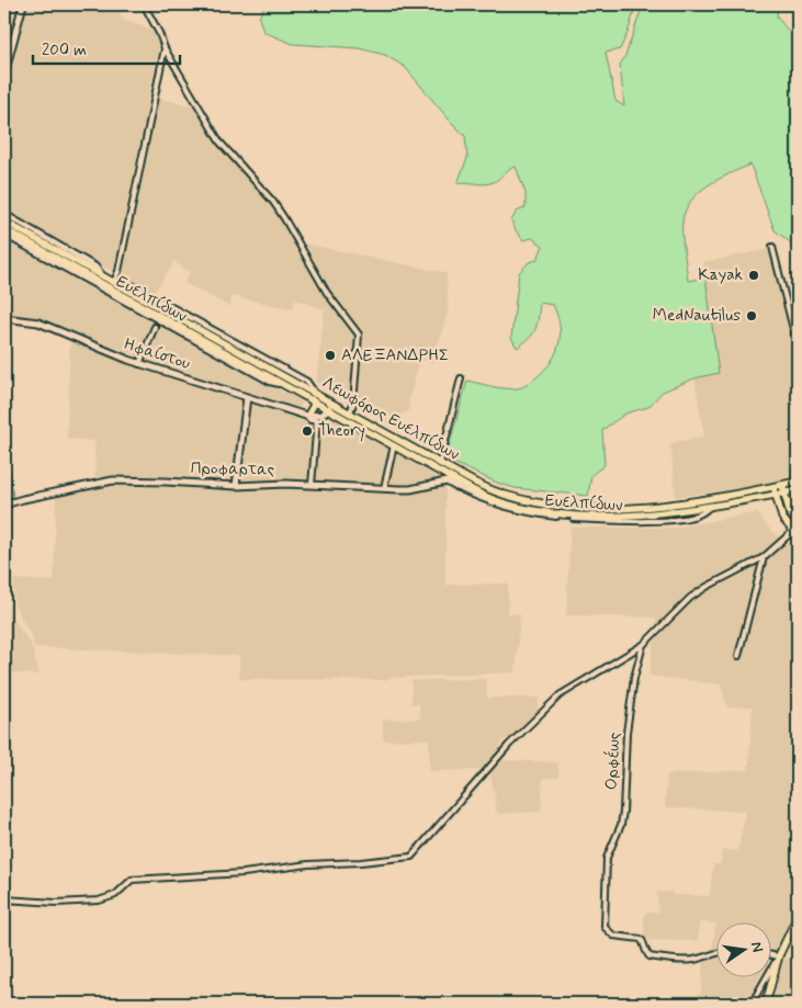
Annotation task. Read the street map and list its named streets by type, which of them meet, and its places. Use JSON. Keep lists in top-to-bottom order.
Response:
{
  "streets": {
    "main road": ["Λεωφόρος Ευελπίδων"],
    "street": ["Ηφαίστου", "Προφαρτας", "Ορφέως"]
  },
  "crossings": [
    ["Λεωφόρος Ευελπίδων", "Προφαρτας"]
  ],
  "places": [
    "Kayak",
    "MedNautilus",
    "ΑΛΕΞΑΝΔΡΗΣ",
    "Theory"
  ],
  "scale_bar": "200 m",
  "north": "right"
}
